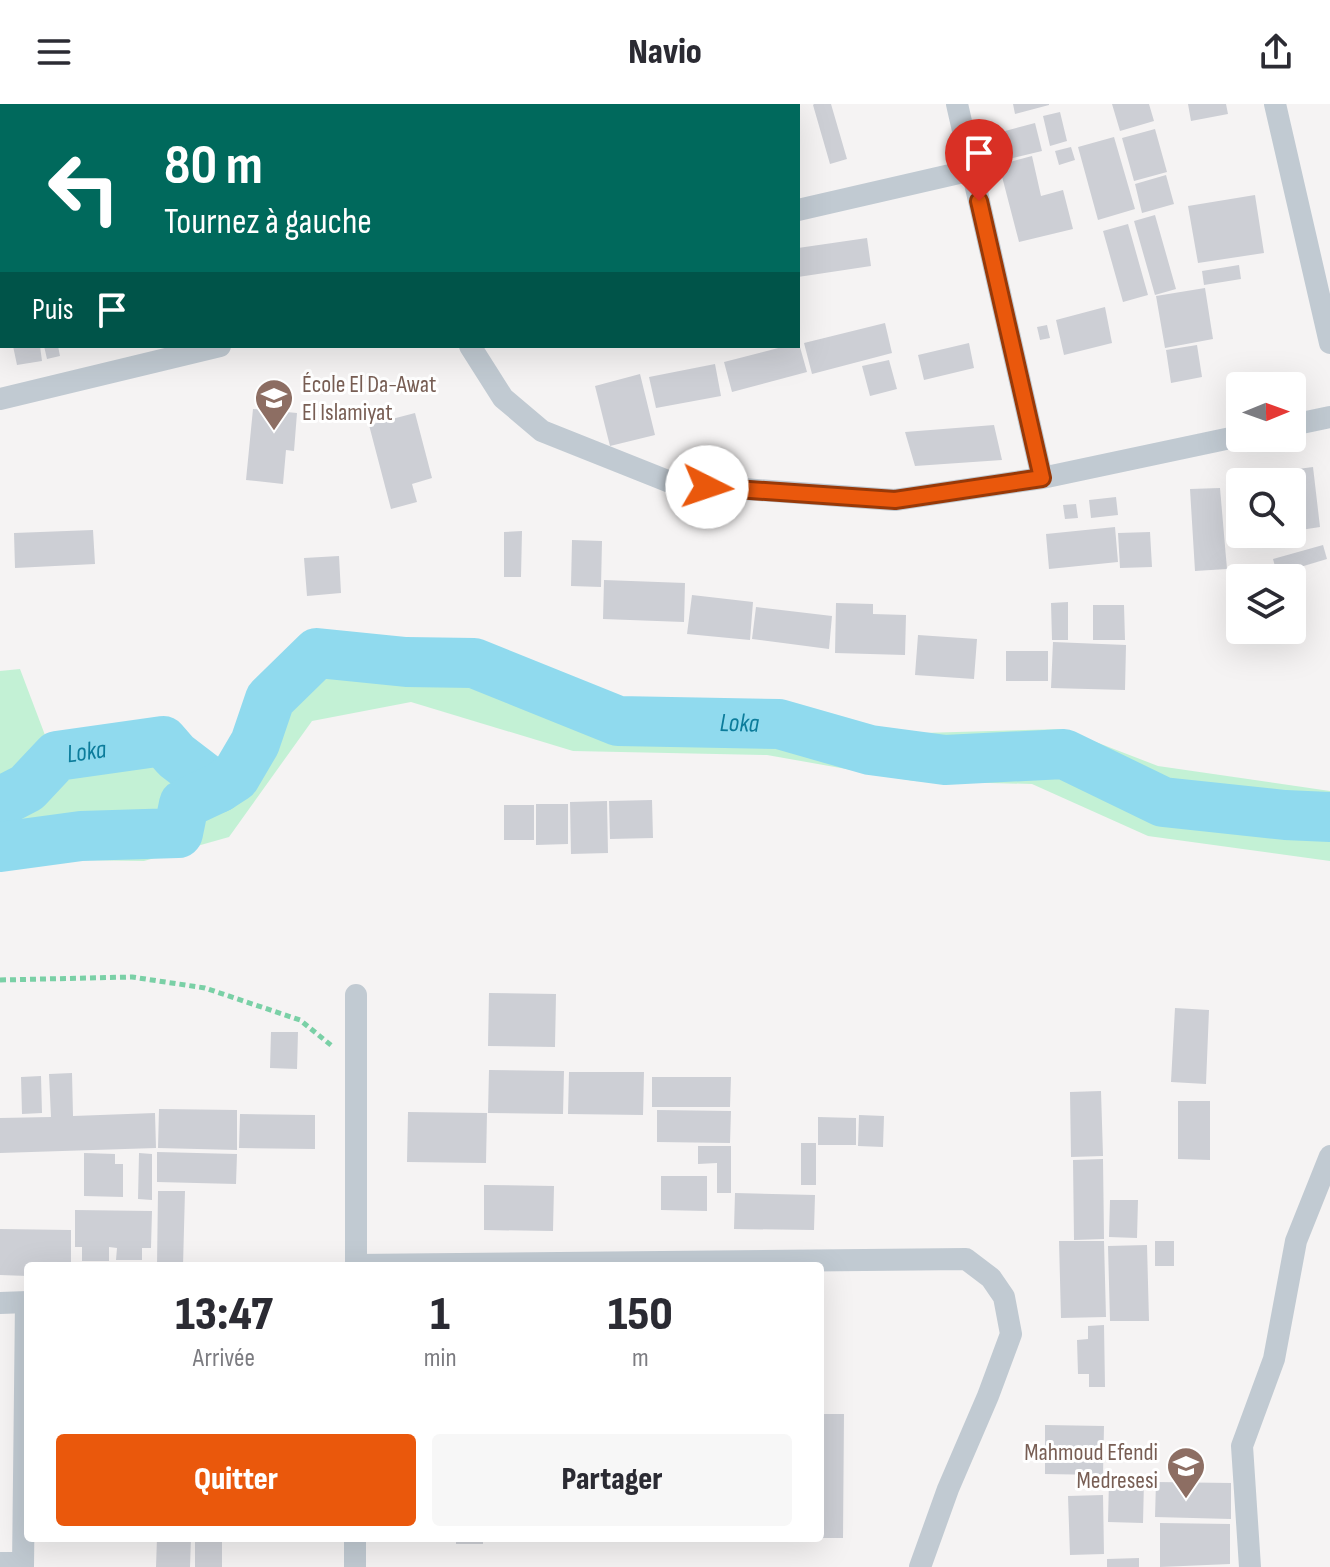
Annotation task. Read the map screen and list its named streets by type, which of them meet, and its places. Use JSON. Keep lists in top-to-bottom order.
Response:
{
  "water": ["Loka"],
  "places": {
    "school or university": ["École El Da-Awat El Islamiyat", "Mahmoud Efendi Medresesi"]
  },
  "north": "right",
  "page": {
    "header": "Navio",
    "turn": ["80 m", "Tournez à gauche"],
    "then": "Puis",
    "eta": [
      "13:47",
      "Arrivée",
      "1",
      "min",
      "150",
      "m"
    ],
    "buttons": ["Quitter", "Partager"]
  }
}
